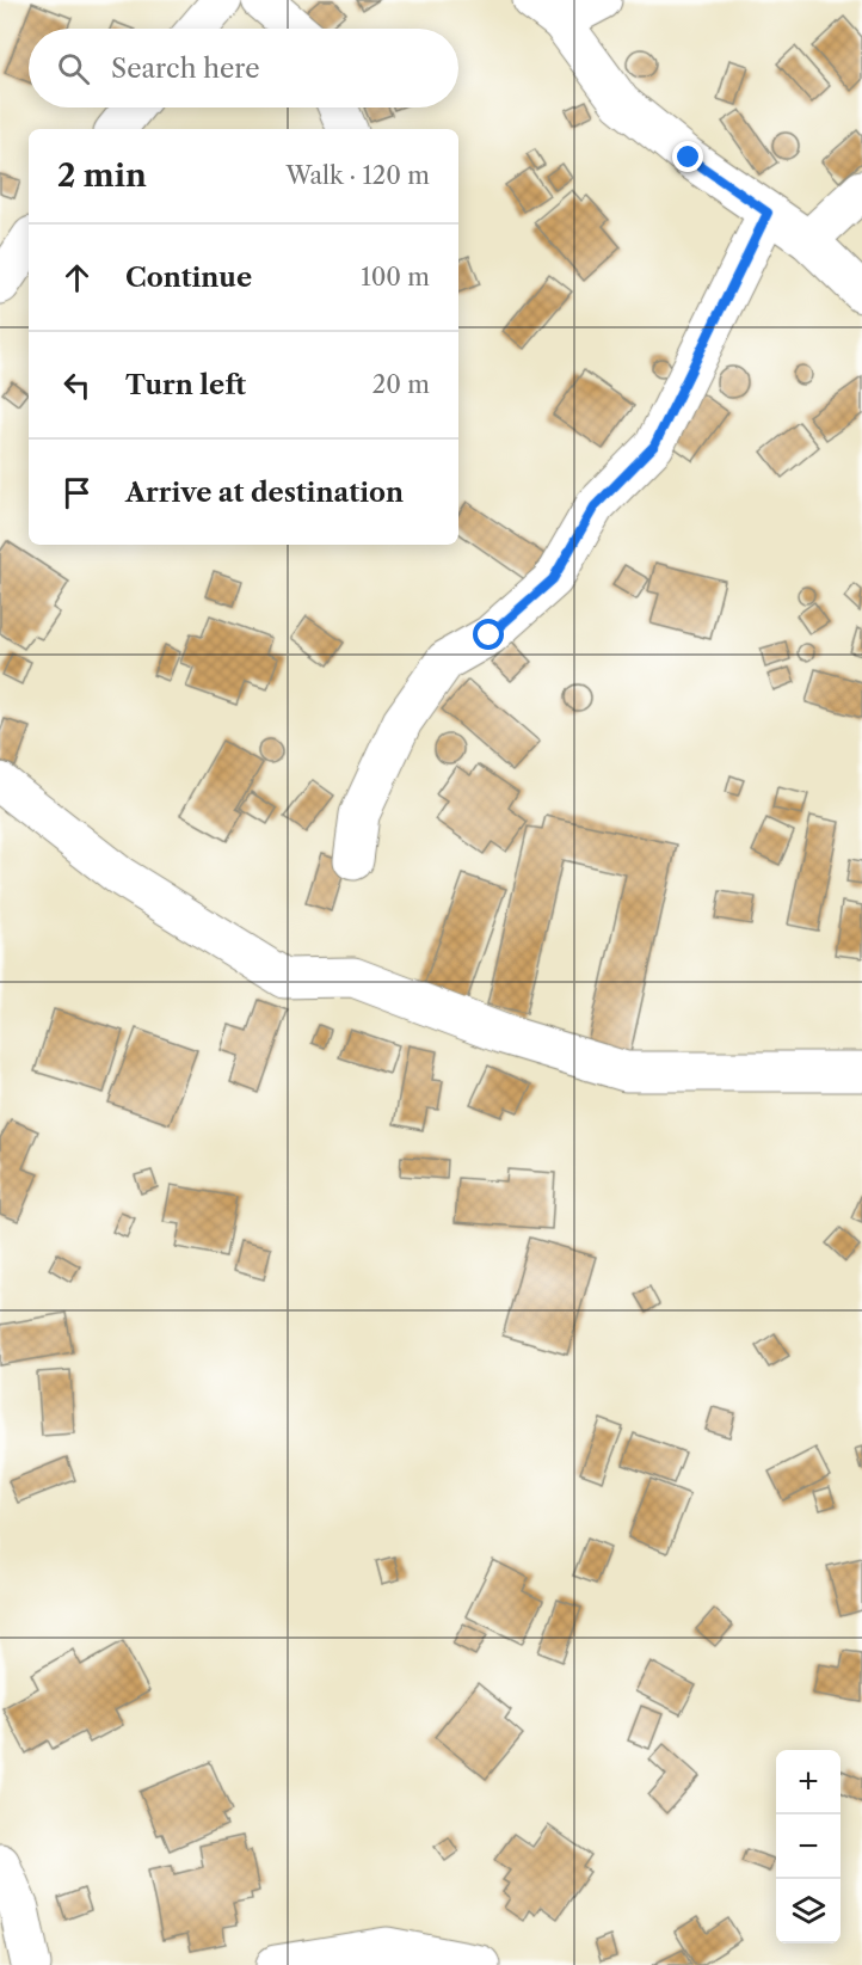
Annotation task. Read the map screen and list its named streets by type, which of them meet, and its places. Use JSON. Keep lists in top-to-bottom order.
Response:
{
  "page": {
    "search": "Search here",
    "heading": ["2 min", "Walk · 120 m"],
    "list": [
      ["Continue", "100 m"],
      ["Turn left", "20 m"],
      "Arrive at destination"
    ],
    "map_buttons": ["+", "−"]
  }
}
